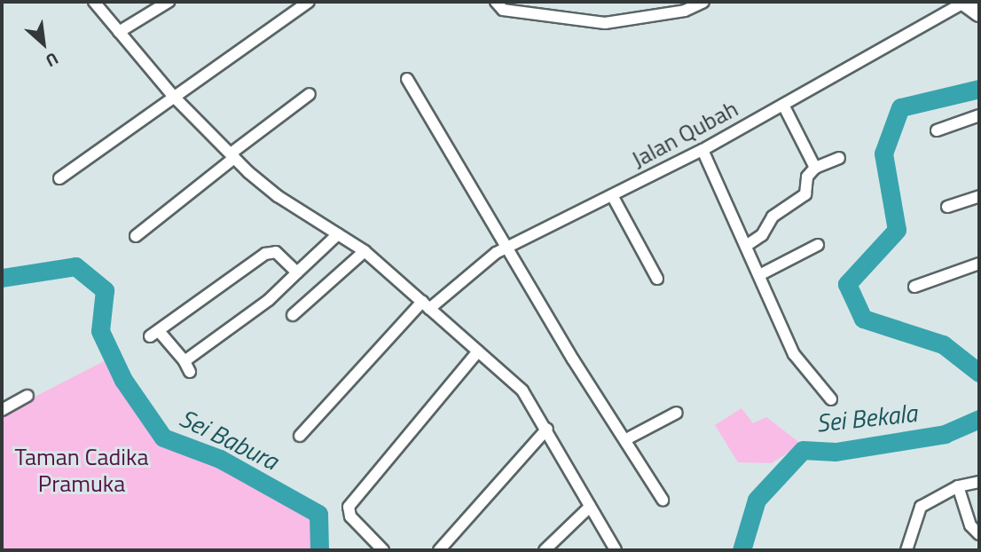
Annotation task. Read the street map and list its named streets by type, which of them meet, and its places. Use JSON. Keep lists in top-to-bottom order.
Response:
{
  "streets": {
    "street": ["Jalan Qubah"]
  },
  "water": ["Sei Bekala", "Sei Babura"],
  "parks": ["Taman Cadika Pramuka"],
  "north": "bottom right"
}
